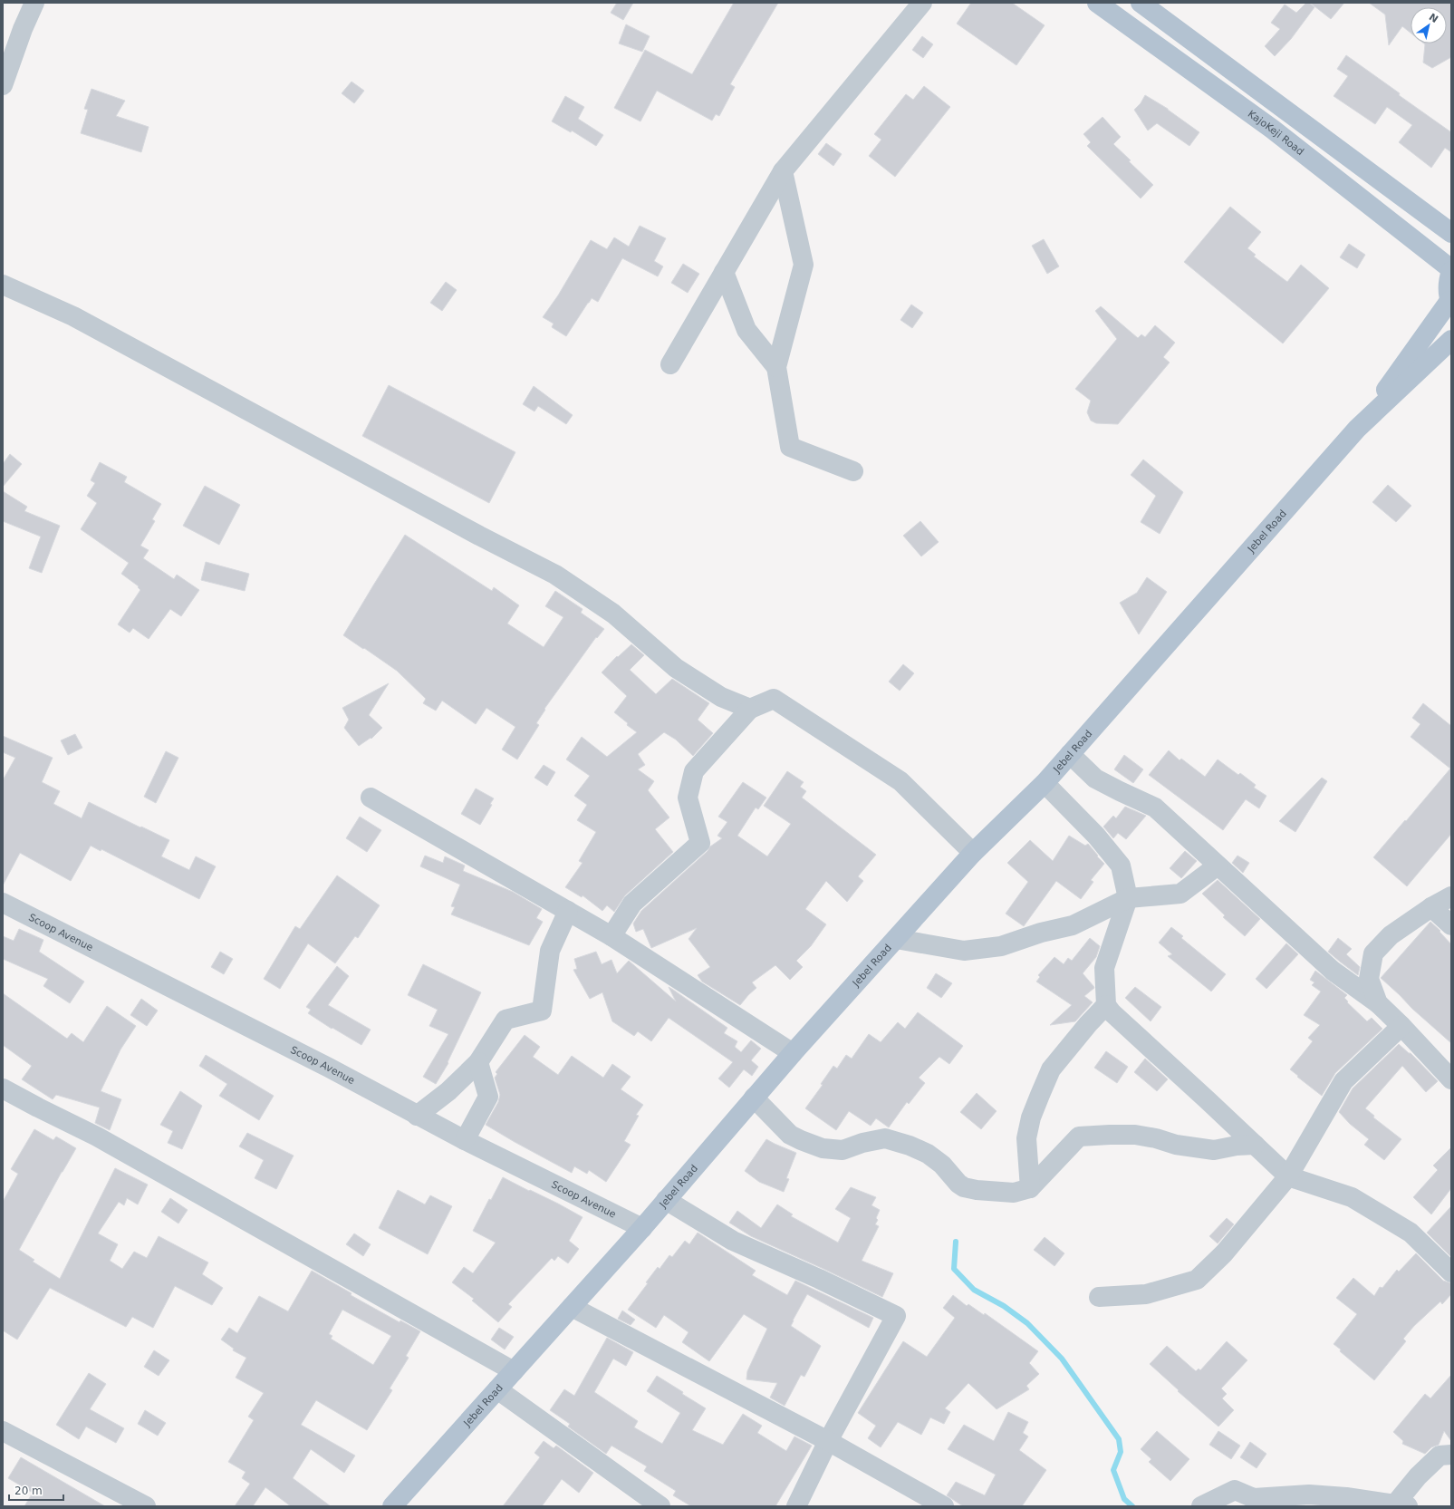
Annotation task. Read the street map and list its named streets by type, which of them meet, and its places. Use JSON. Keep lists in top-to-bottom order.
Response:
{
  "streets": {
    "main road": ["KajoKeji Road", "Jebel Road"],
    "street": ["Scoop Avenue"]
  },
  "crossings": [
    ["Jebel Road", "Scoop Avenue"]
  ],
  "scale_bar": "20 m",
  "north": "top right"
}
